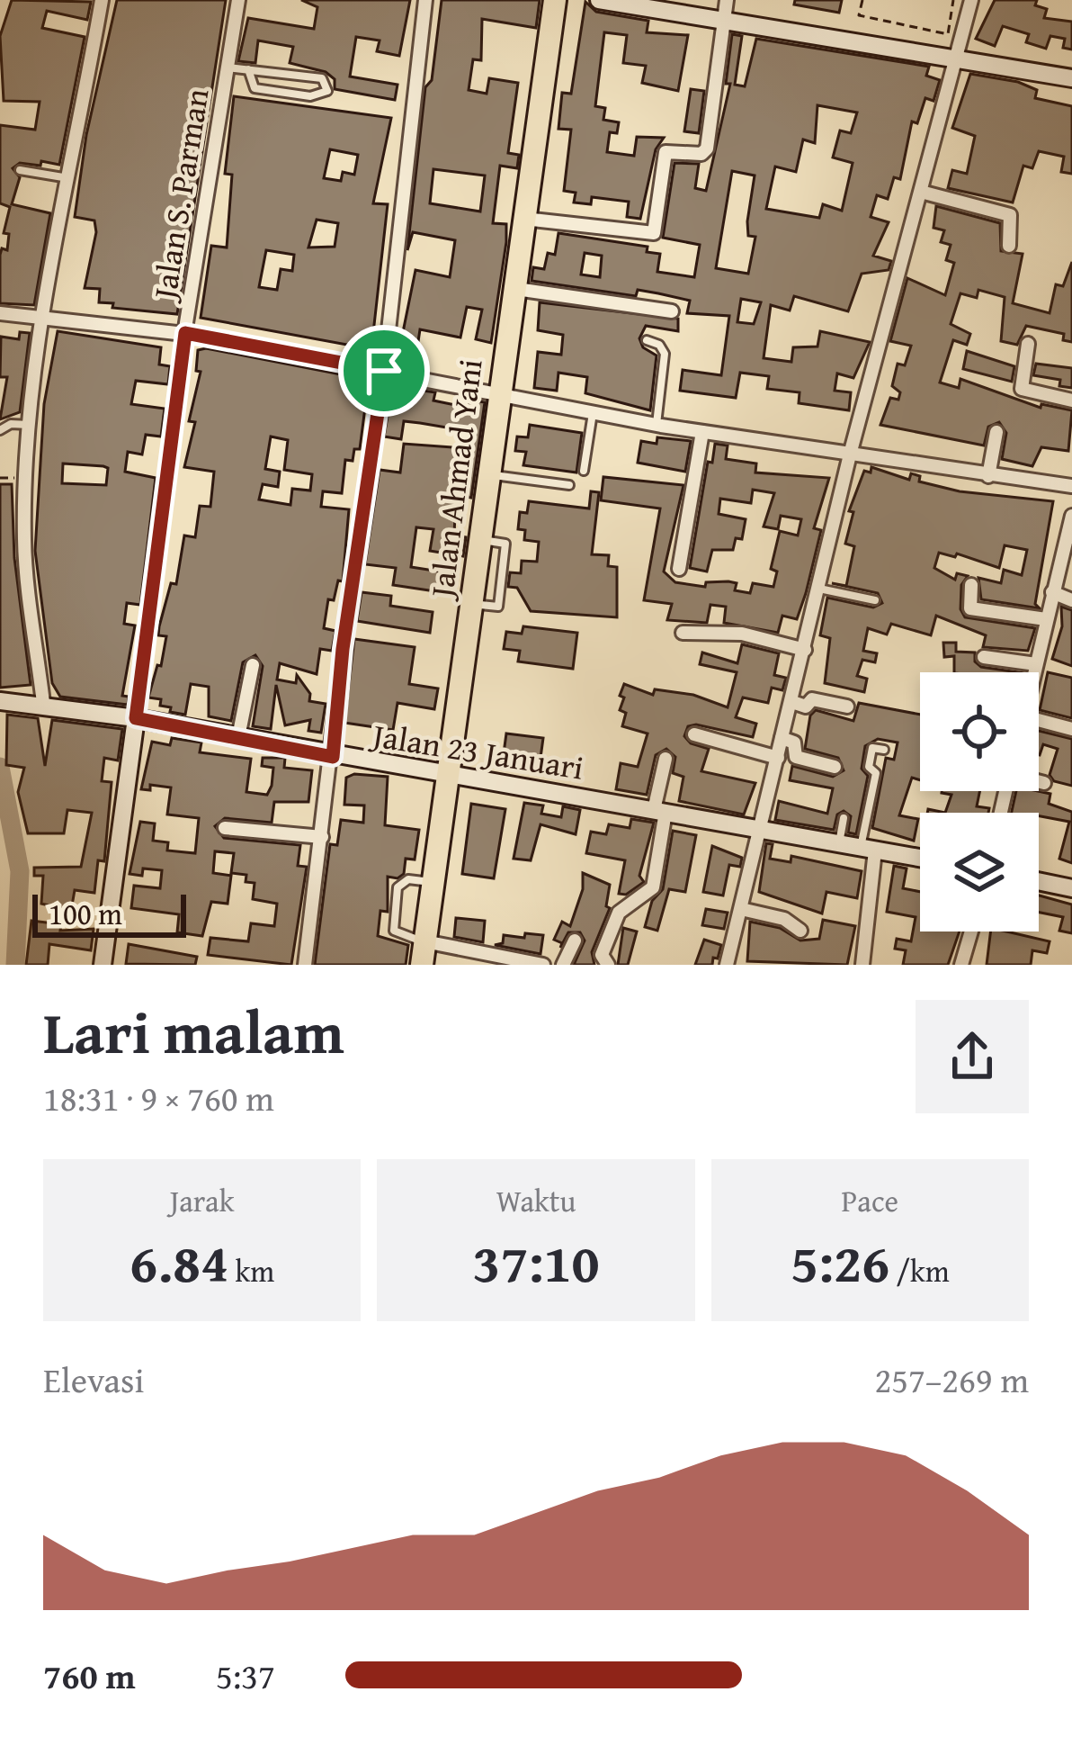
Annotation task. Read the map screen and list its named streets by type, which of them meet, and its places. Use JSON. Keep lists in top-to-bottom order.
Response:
{
  "streets": {
    "highway": ["Jalan Ahmad Yani"],
    "street": ["Jalan S. Parman", "Jalan 23 Januari"]
  },
  "crossings": [
    ["Jalan S. Parman", "Jalan 23 Januari"],
    ["Jalan Ahmad Yani", "Jalan 23 Januari"]
  ],
  "scale_bar": "100 m",
  "page": {
    "scale": "100 m",
    "heading": ["Lari malam", "18:31 · 9 × 760 m"],
    "stats": [
      ["Jarak", "6.84 km"],
      ["Waktu", "37:10"],
      ["Pace", "5:26 /km"]
    ],
    "chart": ["Elevasi", "257–269 m"],
    "list": [
      {
        "name": "760 m",
        "note": "5:37"
      }
    ]
  }
}
